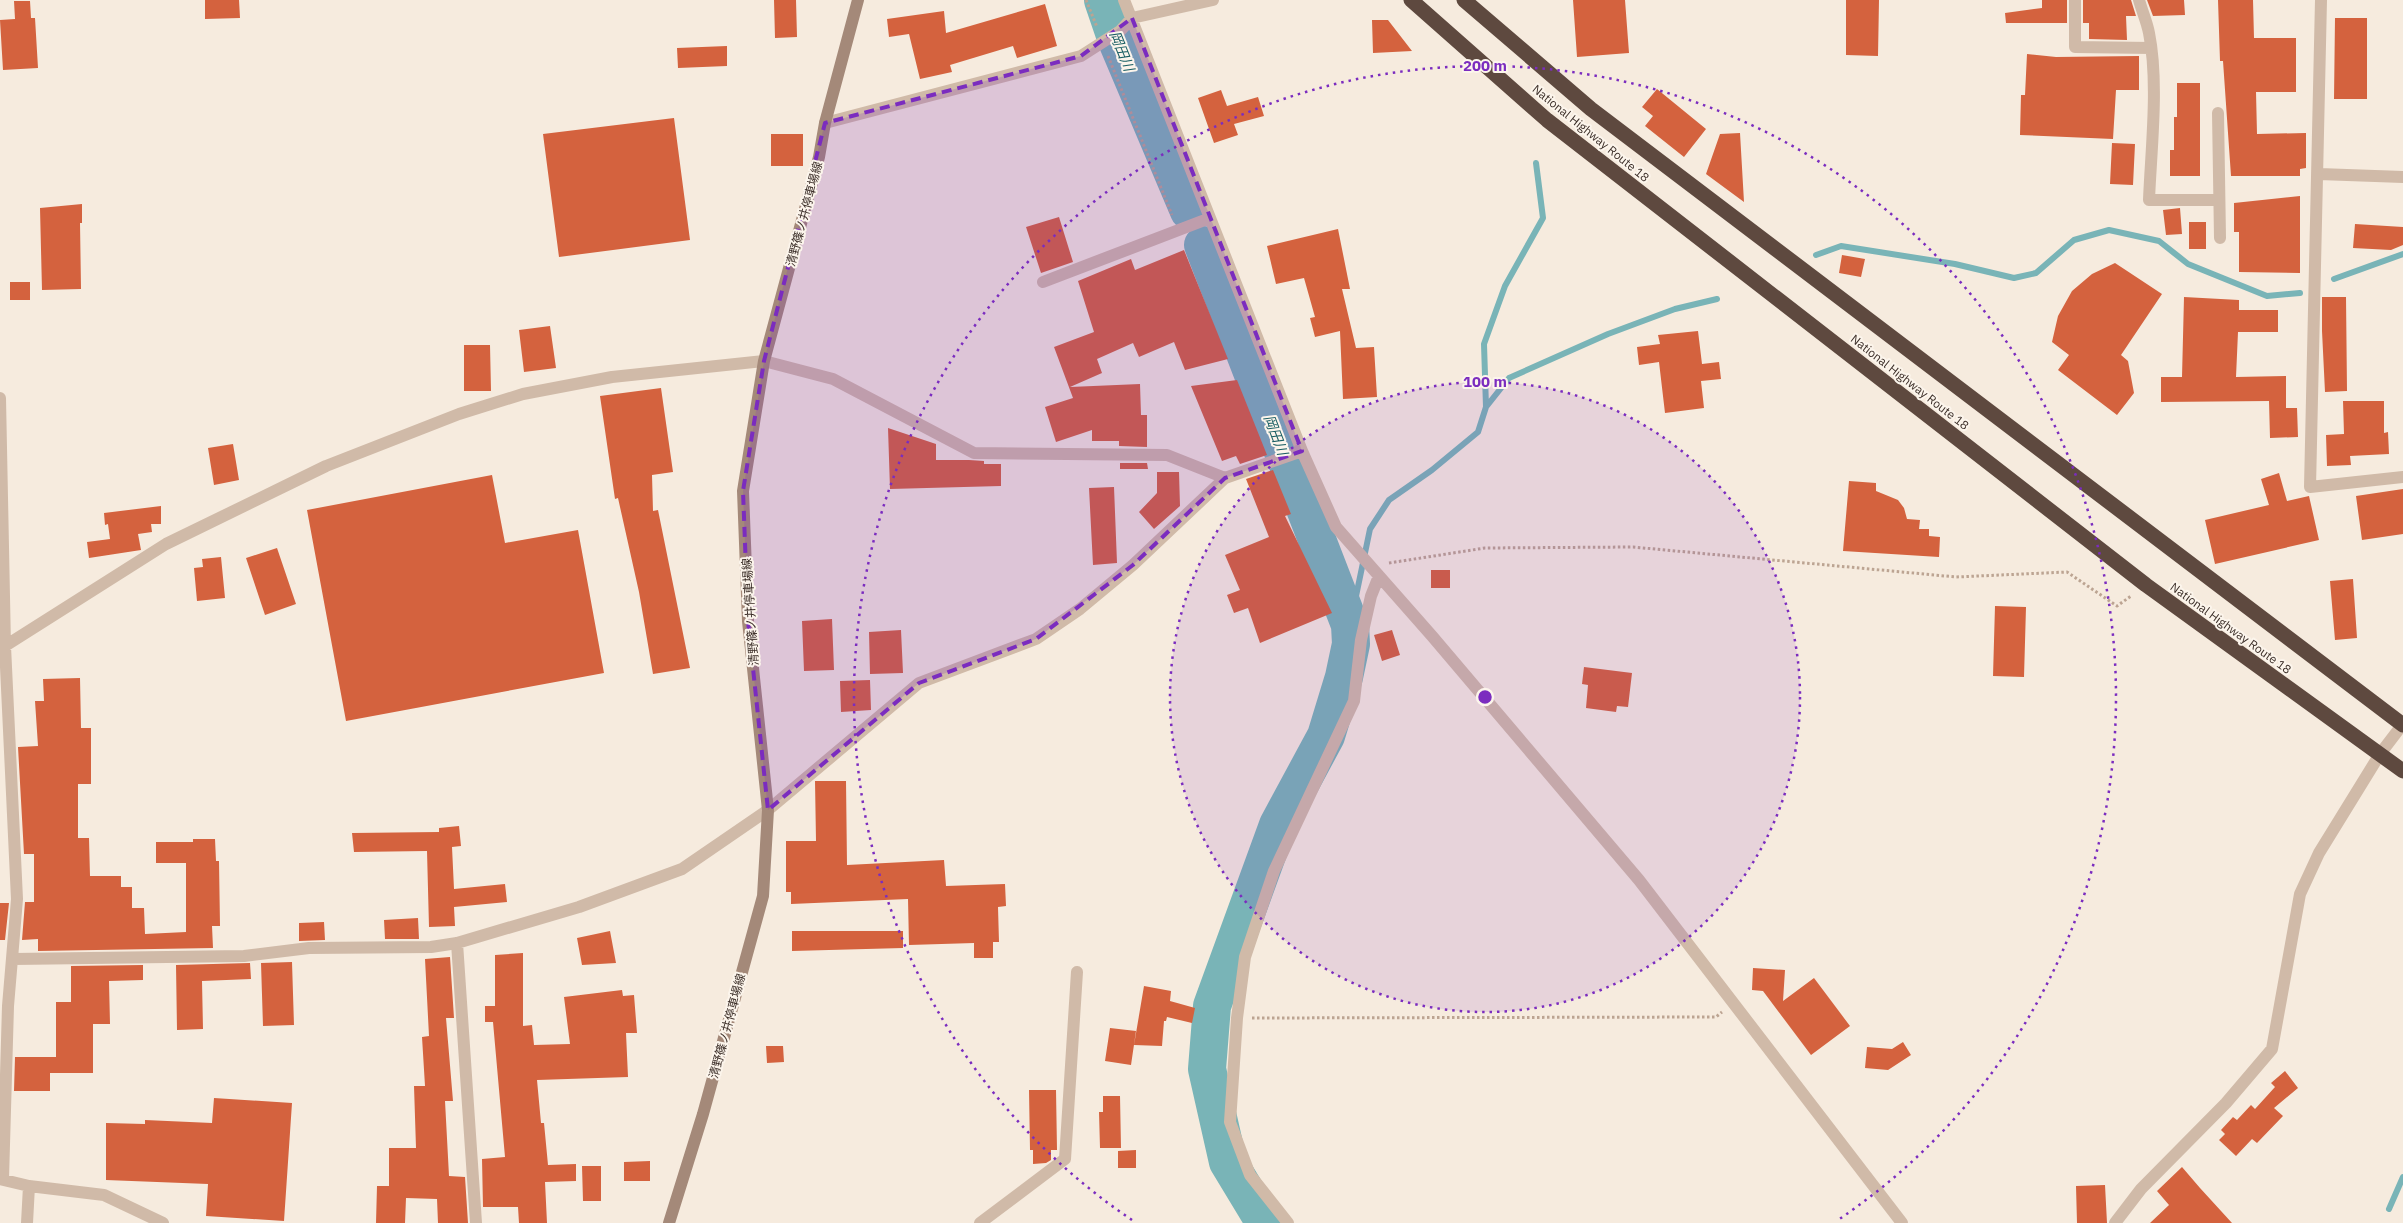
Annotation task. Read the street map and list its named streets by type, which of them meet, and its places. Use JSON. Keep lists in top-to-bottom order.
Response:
{
  "streets": {
    "highway": ["National Highway Route 18"],
    "main road": ["清野篠ノ井停車場線"]
  },
  "water": ["岡田川"],
  "rings": ["200 m", "100 m"]
}
